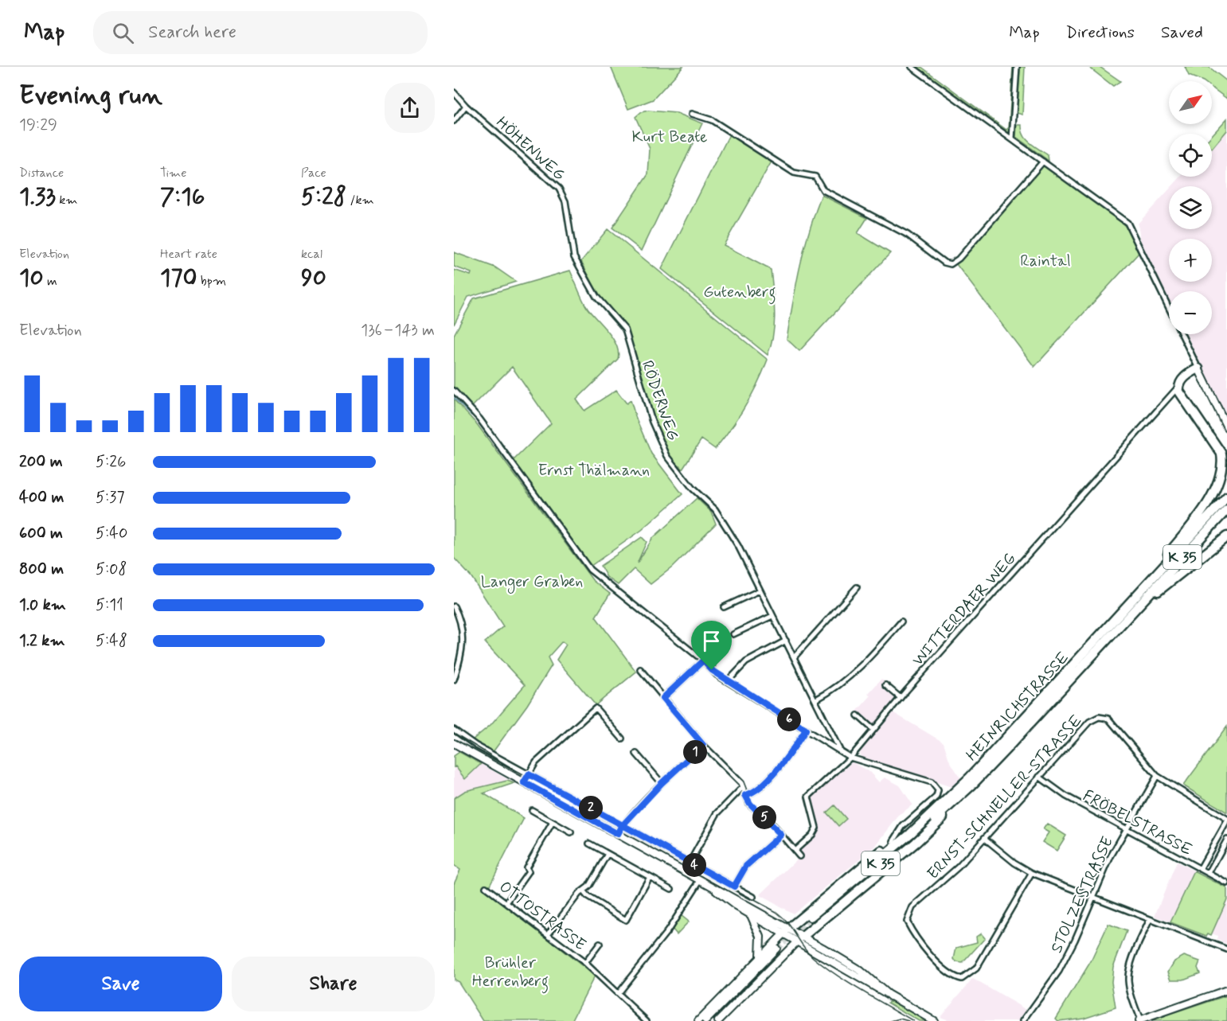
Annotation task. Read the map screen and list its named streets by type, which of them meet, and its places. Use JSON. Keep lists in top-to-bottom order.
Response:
{
  "streets": {
    "highway": ["K 35", "HEINRICHSTRASSE"],
    "street": [
      "HÖHENWEG",
      "RÖDERWEG",
      "WITTERDAER WEG",
      "ERNST-SCHNELLER-STRASSE",
      "FRÖBELSTRASSE",
      "STOLZESTRASSE",
      "OTTOSTRASSE"
    ]
  },
  "crossings": [
    ["HÖHENWEG", "RÖDERWEG"],
    ["K 35", "HEINRICHSTRASSE"],
    ["ERNST-SCHNELLER-STRASSE", "FRÖBELSTRASSE"],
    ["ERNST-SCHNELLER-STRASSE", "STOLZESTRASSE"],
    ["FRÖBELSTRASSE", "STOLZESTRASSE"]
  ],
  "parks": [
    "Kurt Beate",
    "Raintal",
    "Gutenberg",
    "Ernst Thälmann",
    "Langer Graben",
    "Brühler Herrenberg"
  ],
  "north": "top right",
  "page": {
    "header": "Map",
    "search": "Search here",
    "nav": ["Map", "Directions", "Saved"],
    "heading": ["Evening run", "19:29"],
    "map_buttons": ["+", "−"],
    "stats": [
      ["Distance", "1.33 km"],
      ["Time", "7:16"],
      ["Pace", "5:28 /km"],
      ["Elevation", "10 m"],
      ["Heart rate", "170 bpm"],
      ["kcal", "90"]
    ],
    "chart": ["Elevation", "136–143 m"],
    "list": [
      {
        "name": "200 m",
        "note": "5:26"
      },
      {
        "name": "400 m",
        "note": "5:37"
      },
      {
        "name": "600 m",
        "note": "5:40"
      },
      {
        "name": "800 m",
        "note": "5:08"
      },
      {
        "name": "1.0 km",
        "note": "5:11"
      },
      {
        "name": "1.2 km",
        "note": "5:48"
      }
    ],
    "pins": [
      "6",
      "1",
      "2",
      "5",
      "4"
    ],
    "buttons": ["Save", "Share"]
  }
}
